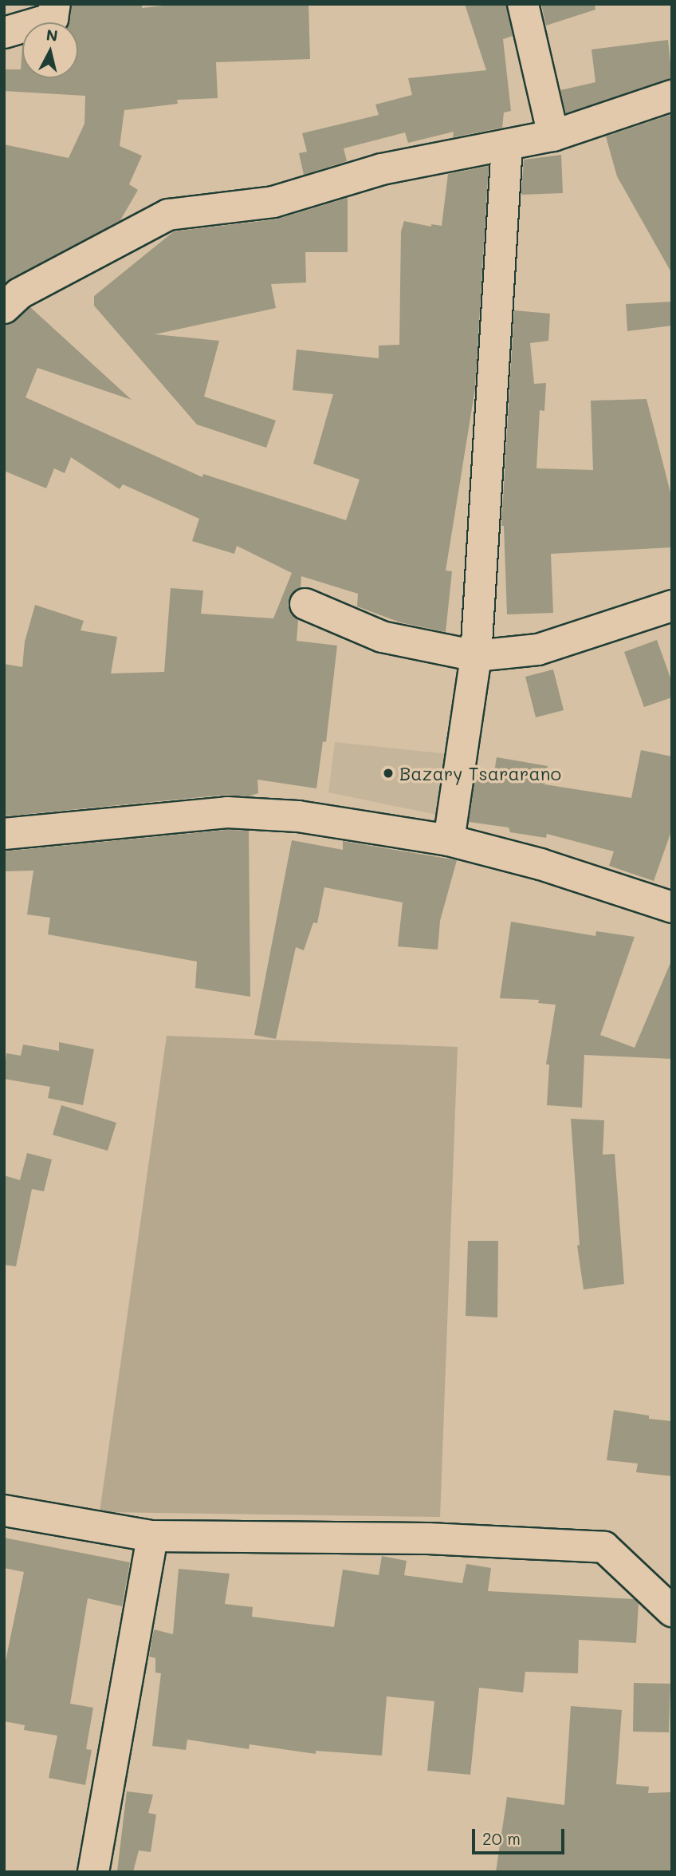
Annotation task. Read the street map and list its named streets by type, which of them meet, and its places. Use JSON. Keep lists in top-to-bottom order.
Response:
{
  "places": ["Bazary Tsararano"],
  "scale_bar": "20 m",
  "north": "top"
}
